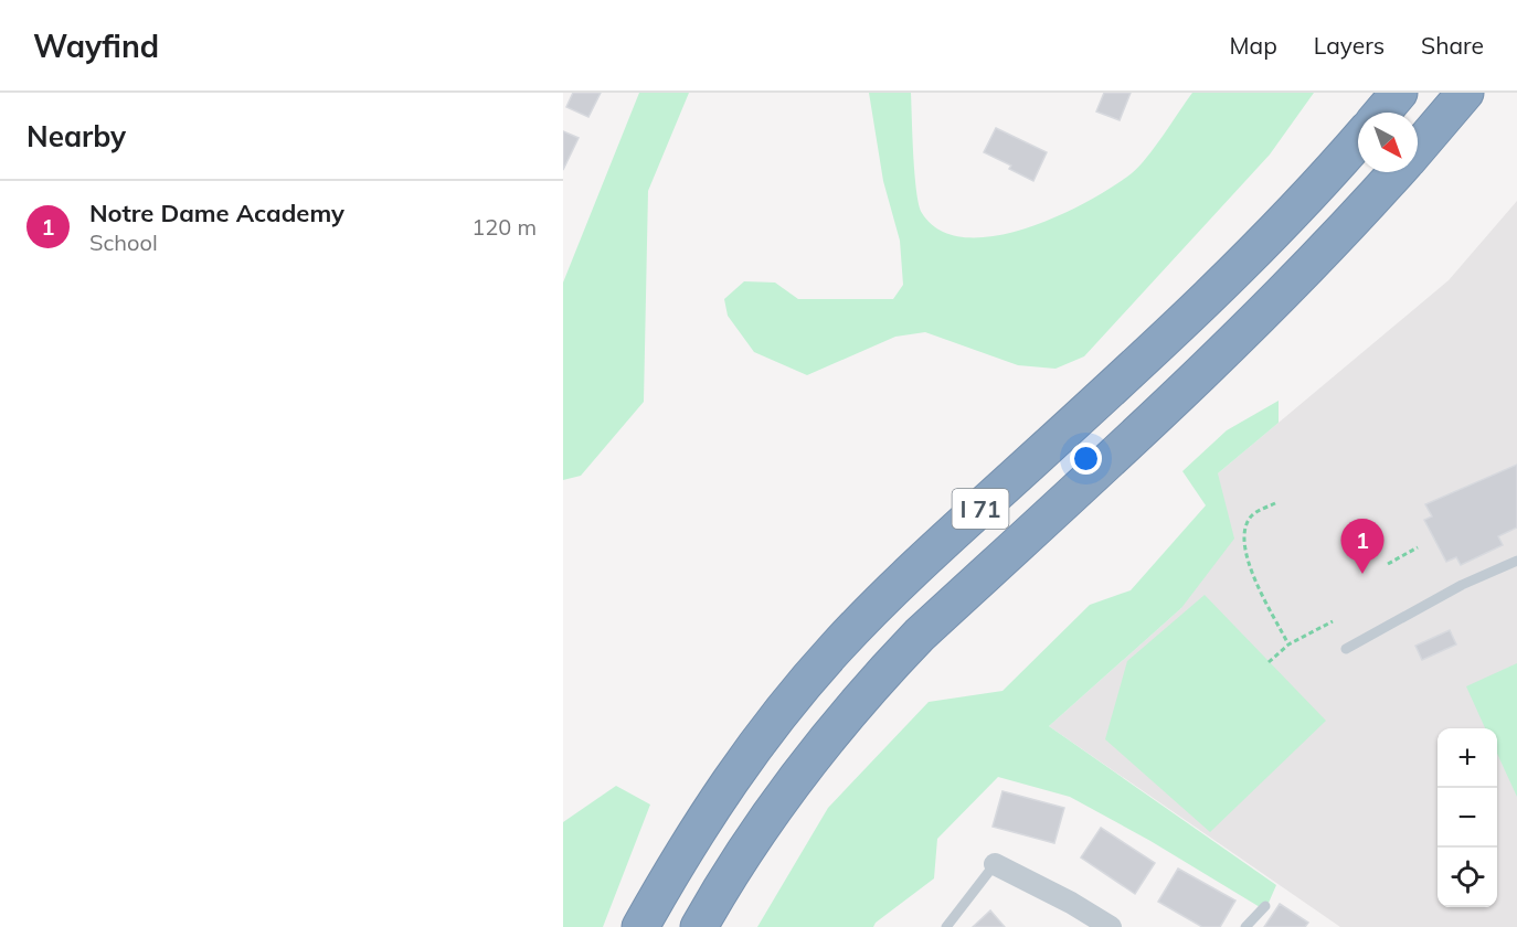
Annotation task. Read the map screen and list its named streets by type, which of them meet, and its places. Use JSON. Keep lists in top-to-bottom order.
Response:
{
  "streets": {
    "highway": ["I 71"]
  },
  "north": "bottom right",
  "page": {
    "header": "Wayfind",
    "nav": ["Map", "Layers", "Share"],
    "heading": "Nearby",
    "list": [
      {
        "mark": "1",
        "name": "Notre Dame Academy",
        "note": "School",
        "value": "120 m"
      }
    ],
    "pins": "1",
    "map_buttons": ["+", "−"]
  }
}
